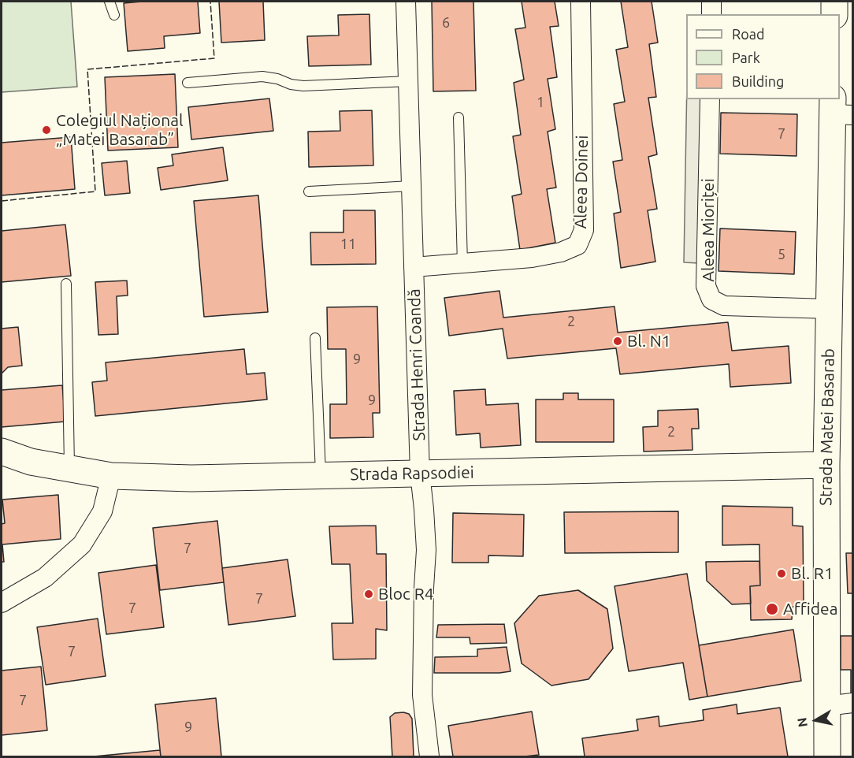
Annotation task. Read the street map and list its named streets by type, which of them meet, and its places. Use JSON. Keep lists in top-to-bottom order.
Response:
{
  "streets": {
    "street": [
      "Aleea Doinei",
      "Aleea Mioriței",
      "Strada Henri Coandă",
      "Strada Matei Basarab",
      "Strada Rapsodiei"
    ]
  },
  "crossings": [
    ["Aleea Doinei", "Strada Henri Coandă"],
    ["Aleea Mioriței", "Strada Matei Basarab"],
    ["Strada Henri Coandă", "Strada Rapsodiei"],
    ["Strada Matei Basarab", "Strada Rapsodiei"]
  ],
  "places": [
    "Colegiul Național „Matei Basarab”",
    "Bl. N1",
    "Bl. R1",
    "Bloc R4",
    "Affidea"
  ],
  "house_numbers": [
    "6",
    "1",
    "7",
    "11",
    "5",
    "2",
    "9",
    "9",
    "2",
    "7",
    "7",
    "7",
    "7",
    "7",
    "9"
  ],
  "legend": ["Road", "Park", "Building"],
  "north": "left"
}
